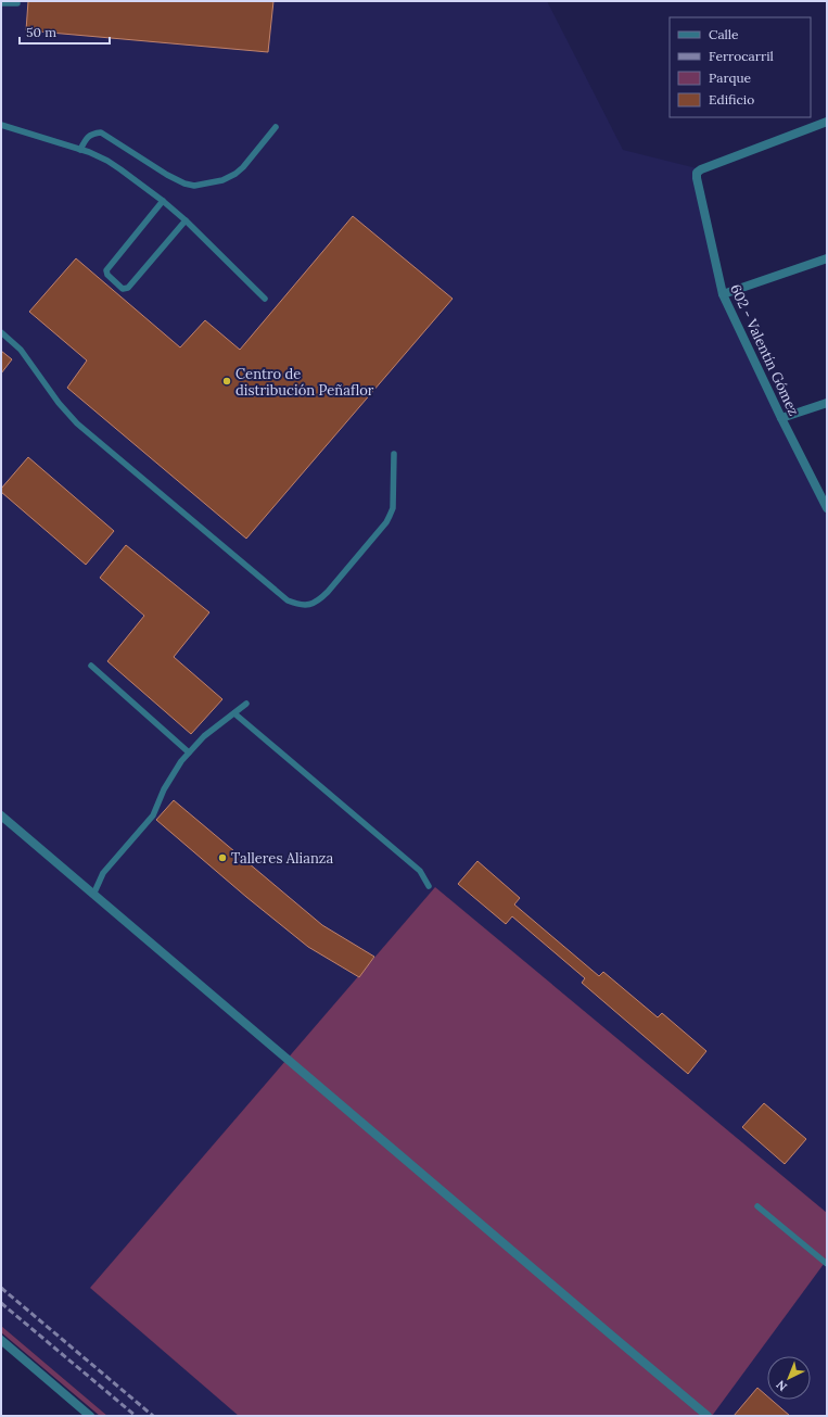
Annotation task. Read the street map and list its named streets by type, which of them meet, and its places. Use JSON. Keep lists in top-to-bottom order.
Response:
{
  "streets": {
    "street": ["602 - Valentín Gómez"]
  },
  "places": ["Centro de distribución Peñaflor", "Talleres Alianza"],
  "legend": [
    "Calle",
    "Ferrocarril",
    "Parque",
    "Edificio"
  ],
  "scale_bar": "50 m",
  "north": "bottom left"
}
